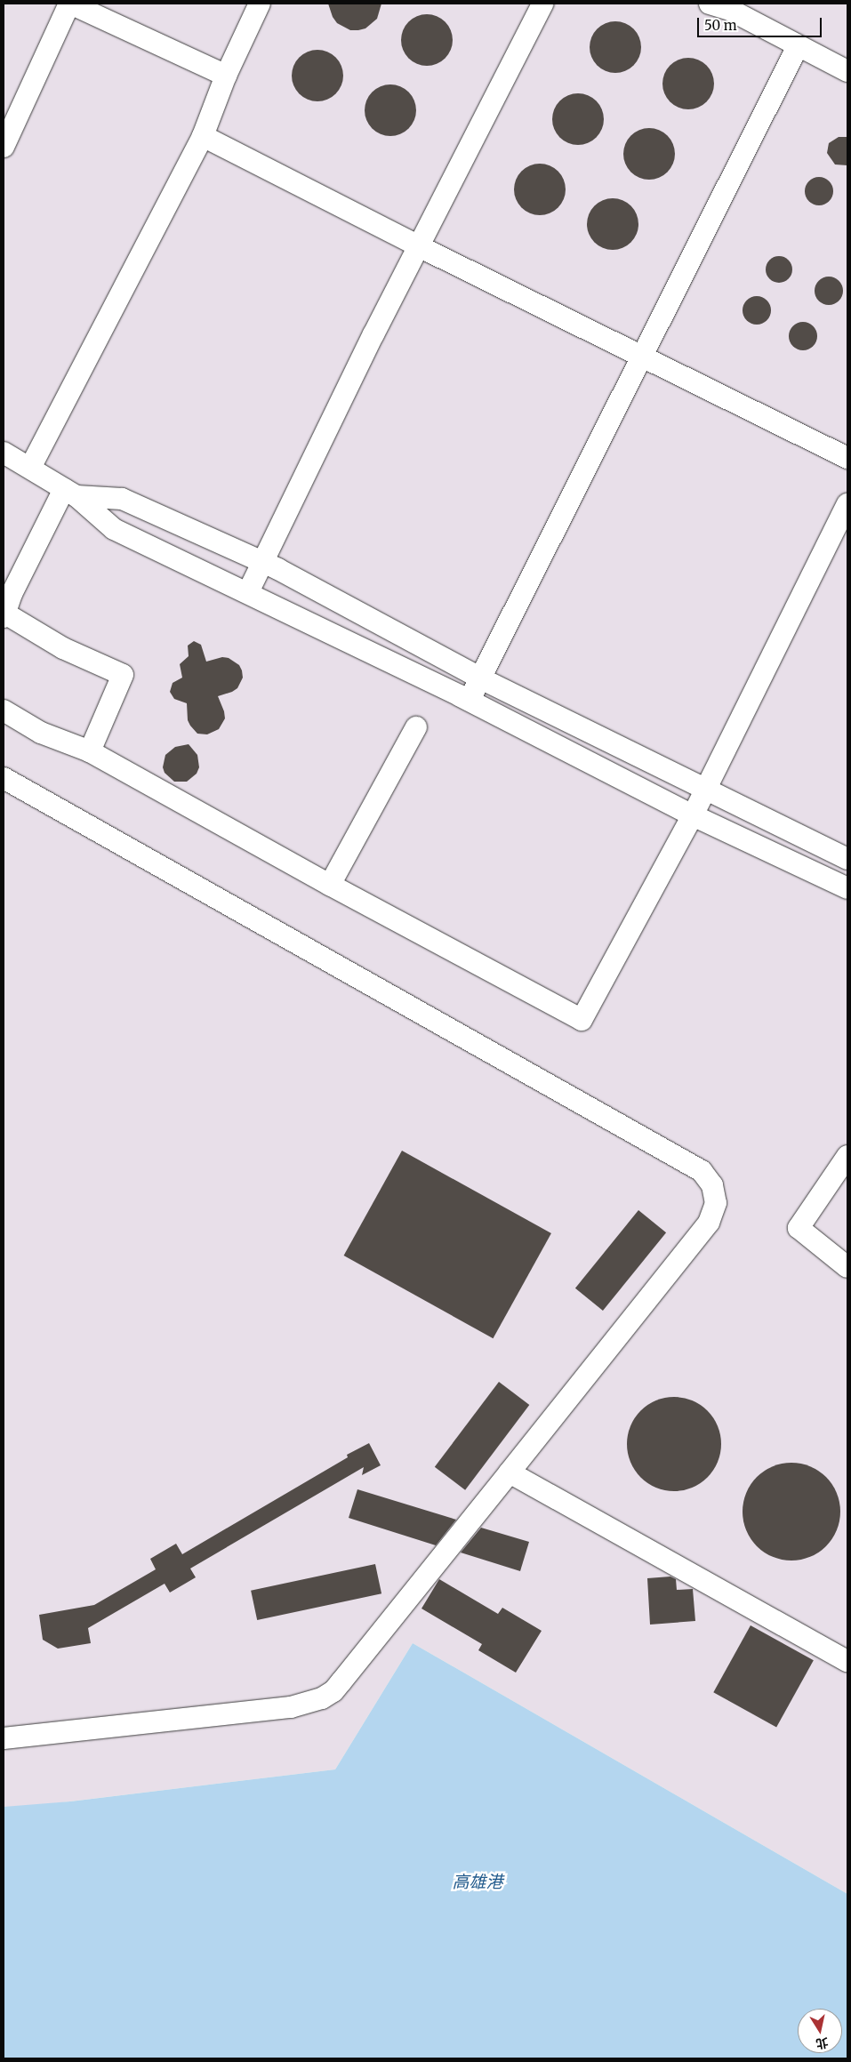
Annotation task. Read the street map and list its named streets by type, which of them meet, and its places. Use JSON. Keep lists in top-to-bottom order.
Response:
{
  "water": ["高雄港"],
  "scale_bar": "50 m",
  "north": "bottom"
}
